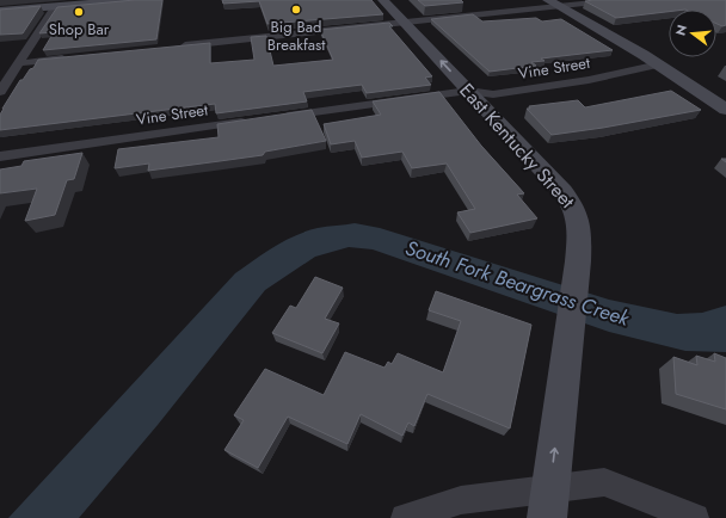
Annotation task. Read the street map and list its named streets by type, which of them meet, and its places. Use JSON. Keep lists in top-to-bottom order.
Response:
{
  "streets": {
    "street": ["Vine Street", "East Kentucky Street"]
  },
  "crossings": [
    ["Vine Street", "East Kentucky Street"]
  ],
  "one_way": ["East Kentucky Street"],
  "water": ["South Fork Beargrass Creek"],
  "places": ["Big Bad Breakfast", "Shop Bar"],
  "north": "left"
}
